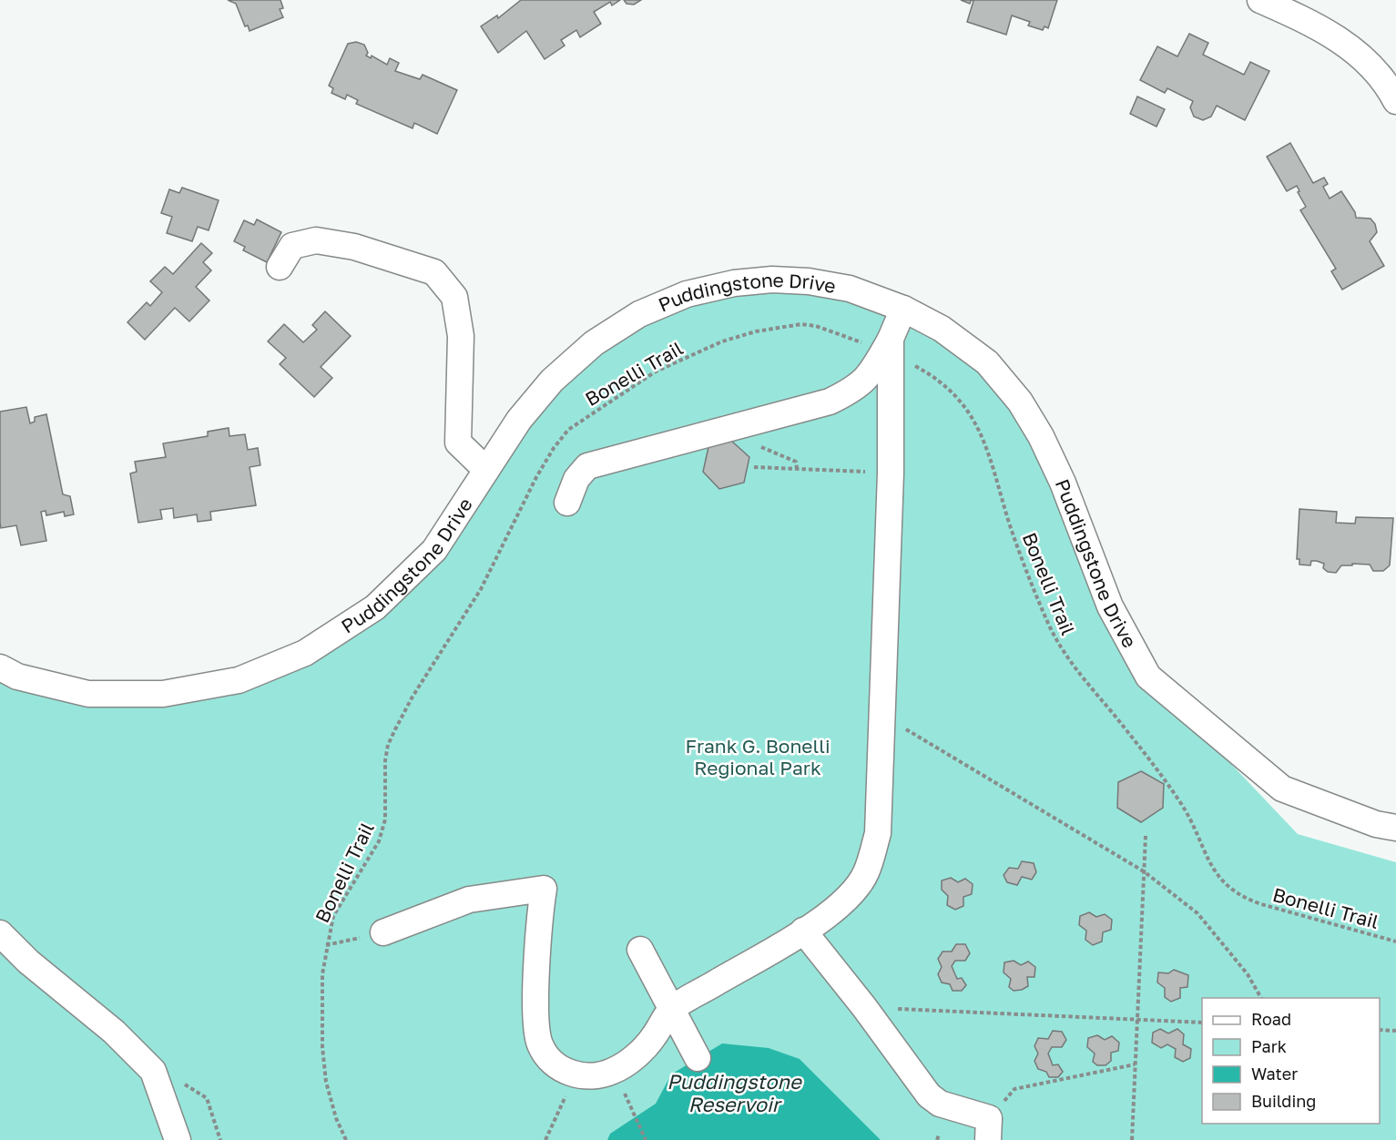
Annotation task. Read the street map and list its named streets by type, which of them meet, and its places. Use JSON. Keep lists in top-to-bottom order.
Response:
{
  "streets": {
    "street": ["Puddingstone Drive"],
    "path": ["Bonelli Trail"]
  },
  "water": ["Puddingstone Reservoir"],
  "parks": ["Frank G. Bonelli Regional Park"],
  "legend": [
    "Road",
    "Park",
    "Water",
    "Building"
  ]
}
